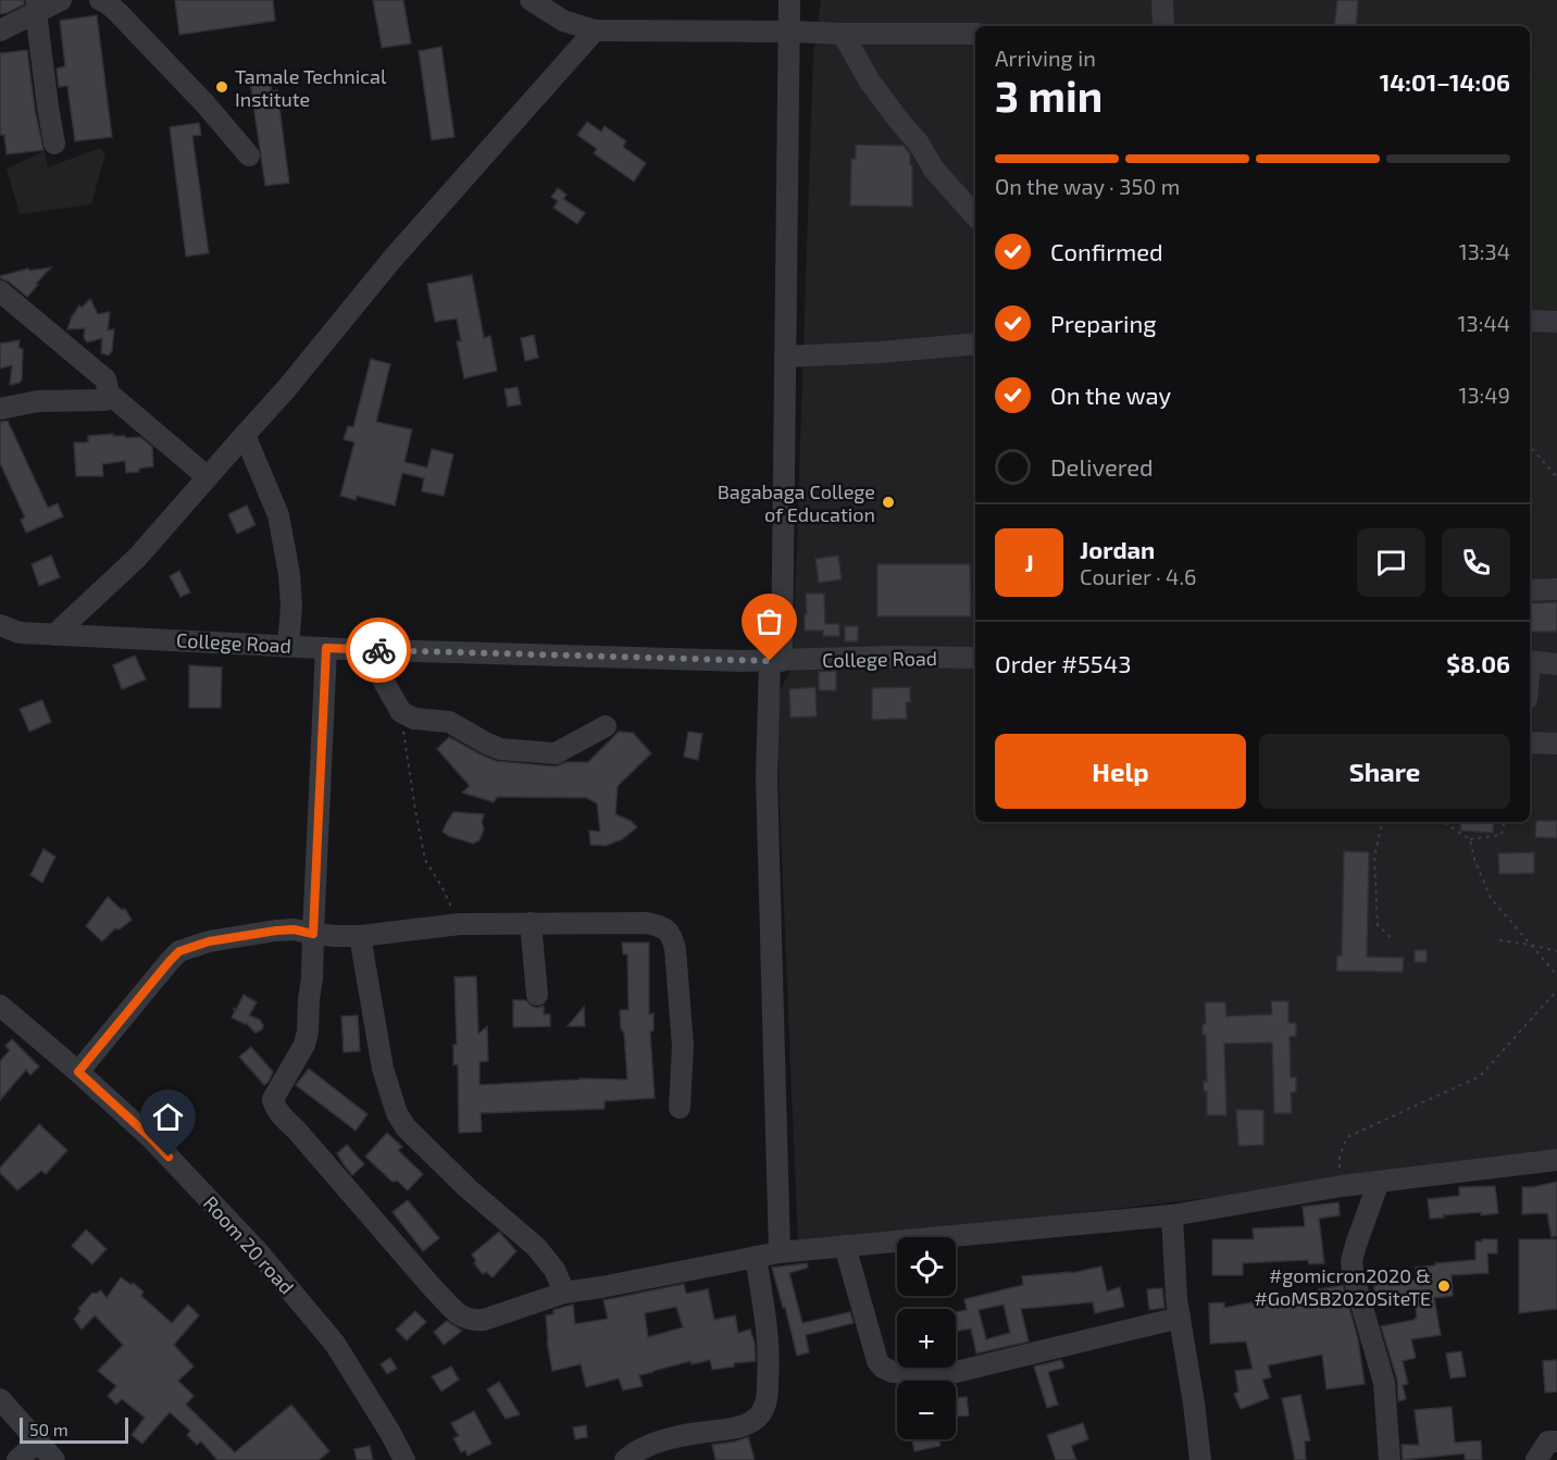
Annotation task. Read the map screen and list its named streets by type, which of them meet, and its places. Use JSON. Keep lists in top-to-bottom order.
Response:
{
  "streets": {
    "street": ["College Road", "Room 20 road"]
  },
  "places": ["Tamale Technical Institute", "Bagabaga College of Education", "#gomicron2020 & #GoMSB2020SiteTE"],
  "scale_bar": "50 m",
  "page": {
    "heading": ["3 min", "Arriving in", "14:01–14:06"],
    "panel": [
      "Jordan",
      "Courier · 4.6",
      "Order #5543",
      "$8.06"
    ],
    "bar": "On the way · 350 m",
    "list": [
      ["Confirmed", "13:34"],
      ["Preparing", "13:44"],
      ["On the way", "13:49"],
      "Delivered"
    ],
    "round": "J",
    "buttons": ["Help", "Share"],
    "map_buttons": ["+", "−"],
    "scale": "50 m"
  }
}
